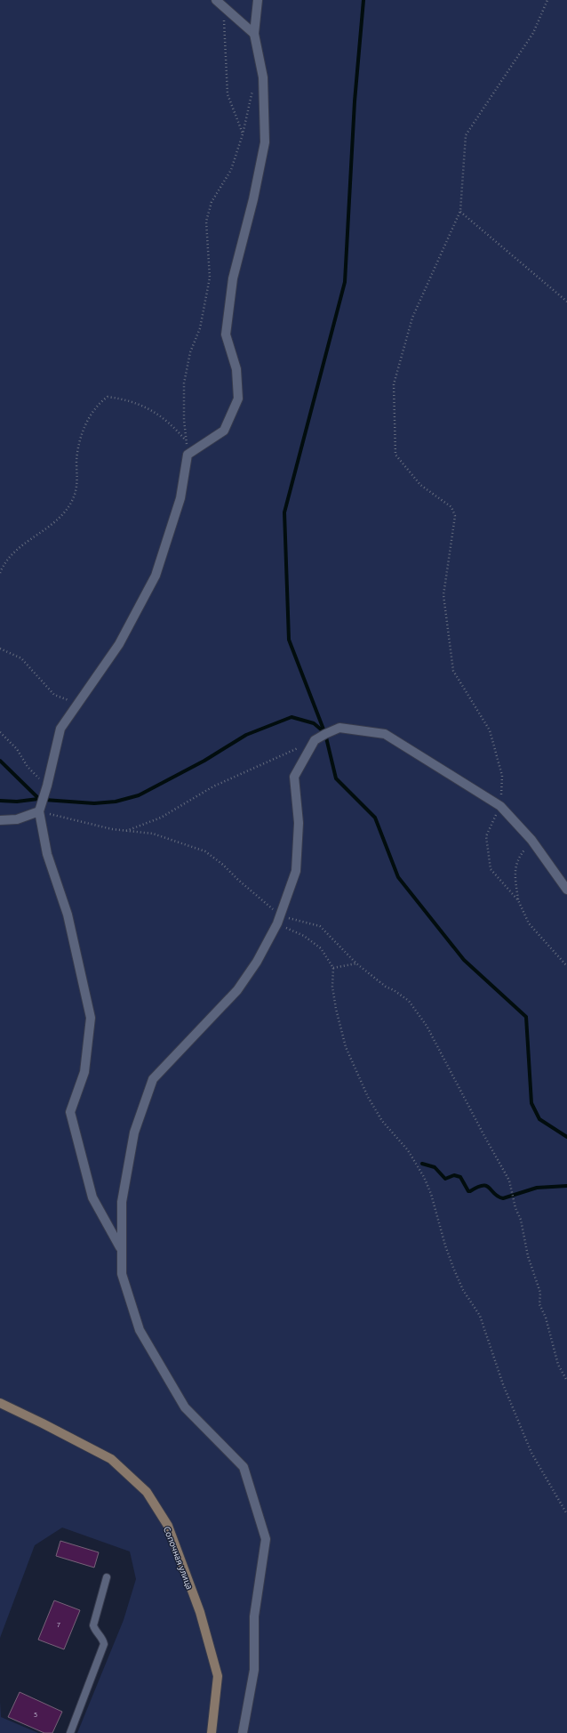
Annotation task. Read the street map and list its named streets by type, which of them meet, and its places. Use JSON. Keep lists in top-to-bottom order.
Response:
{
  "streets": {
    "main road": ["Сопочная улица"]
  },
  "house_numbers": ["7", "5"]
}
